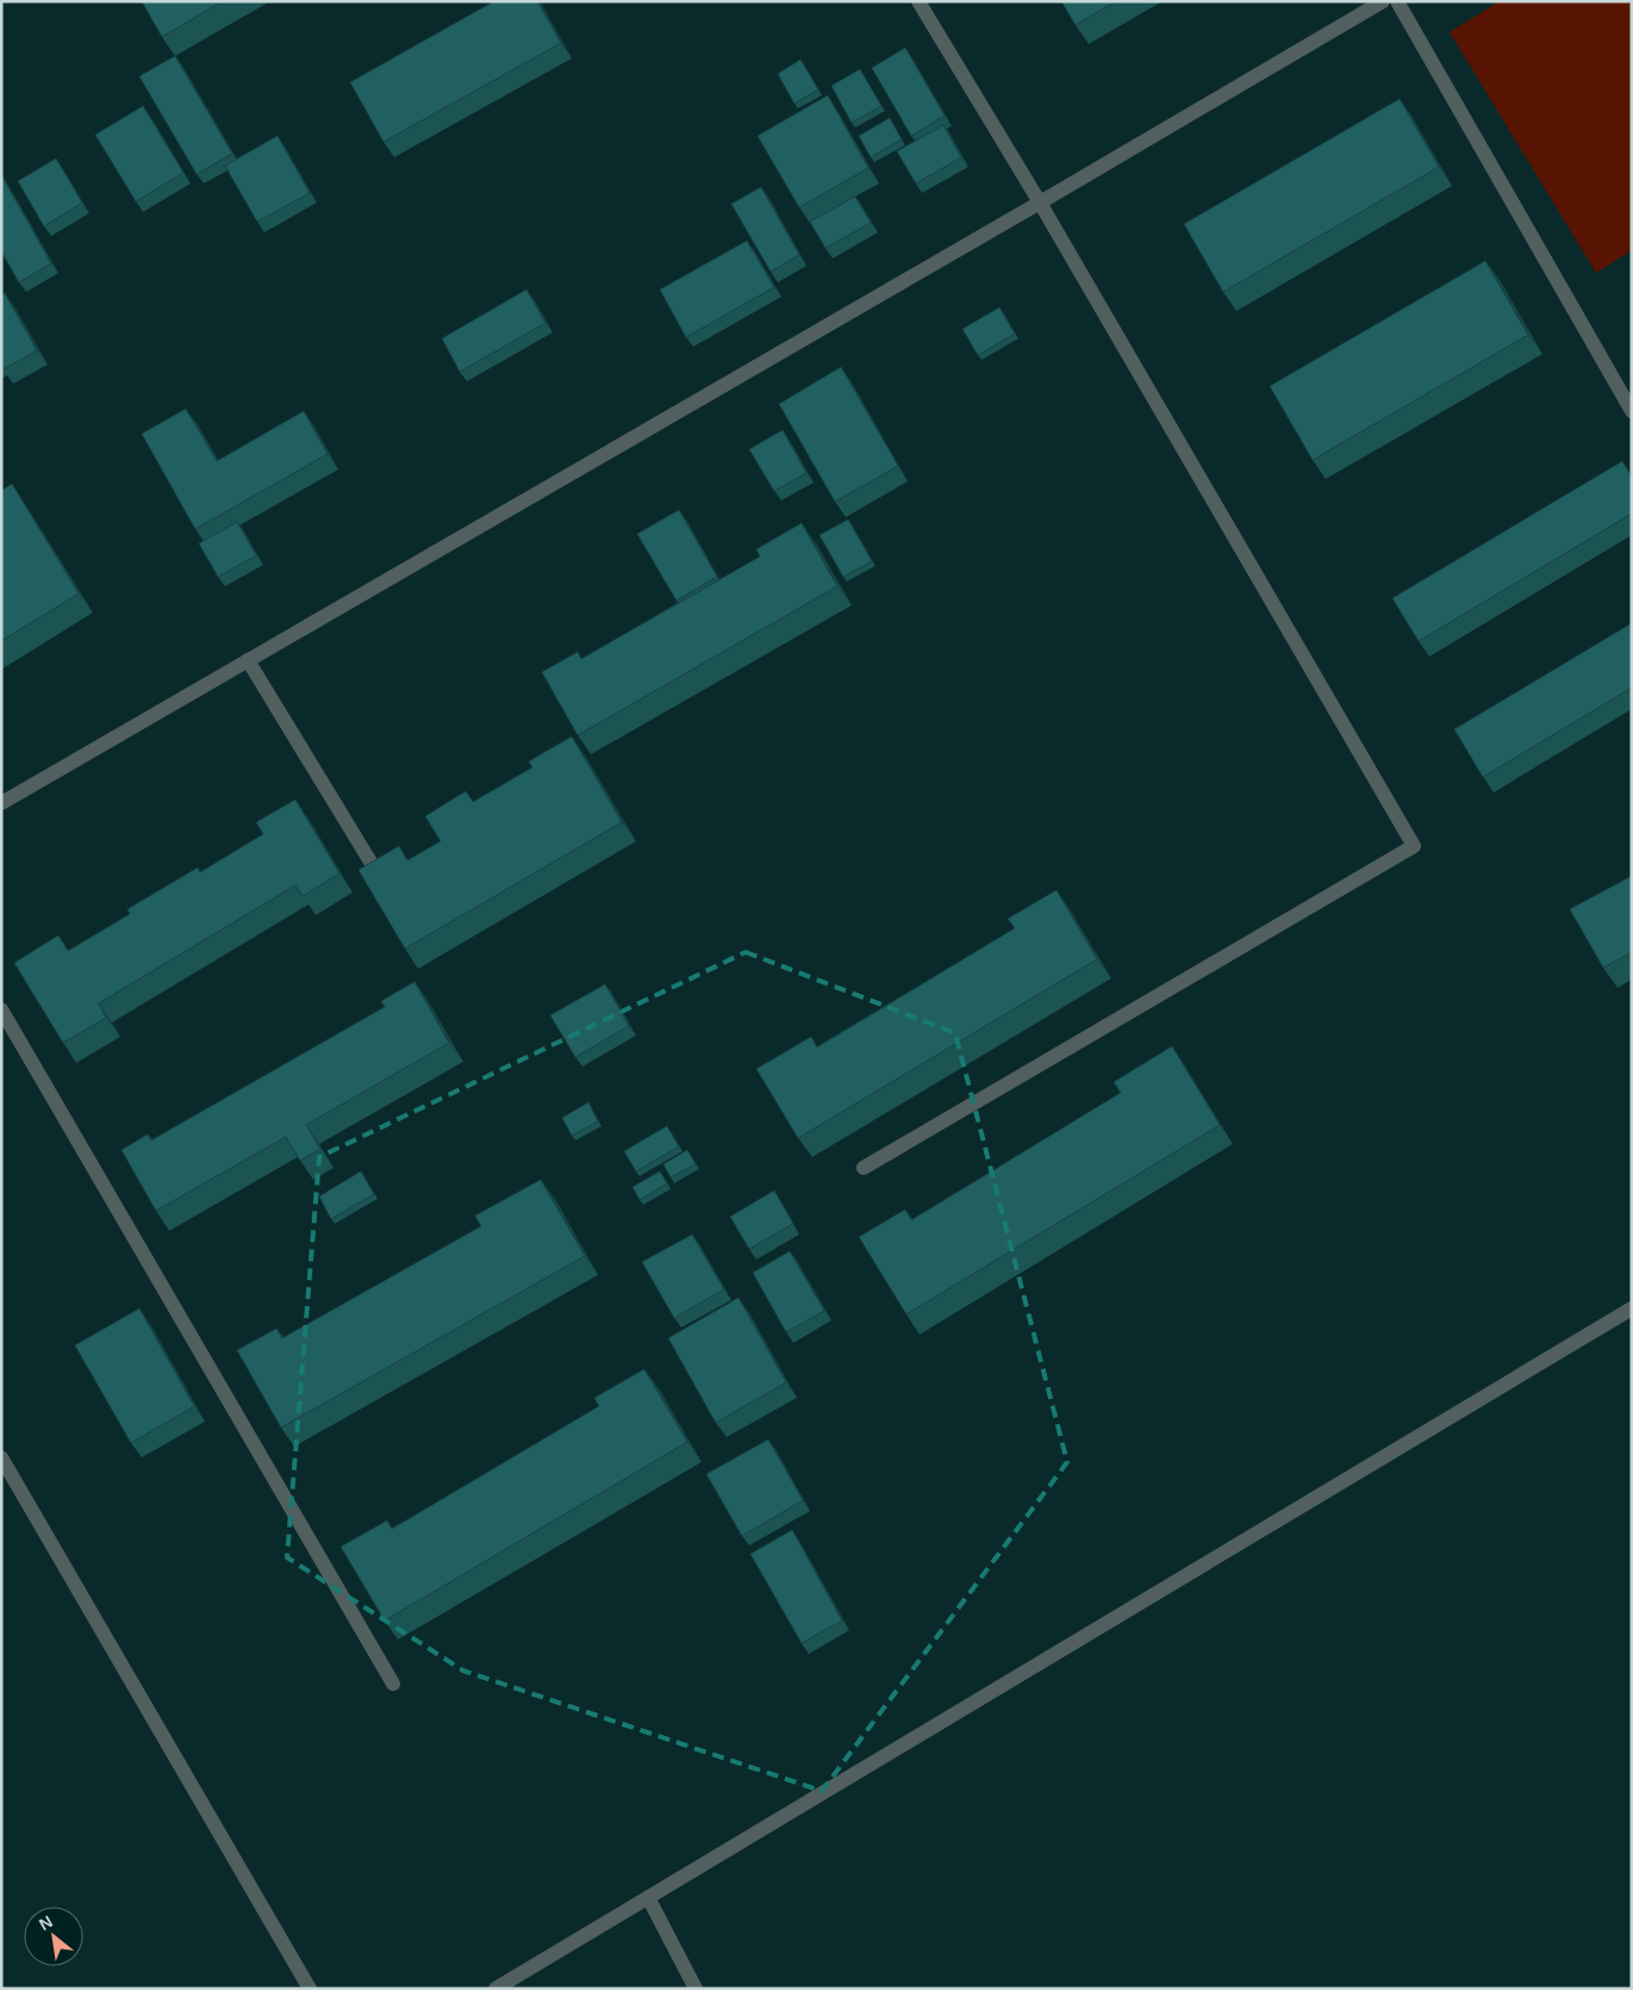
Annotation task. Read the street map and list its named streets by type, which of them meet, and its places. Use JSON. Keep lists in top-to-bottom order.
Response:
{
  "north": "top left"
}
